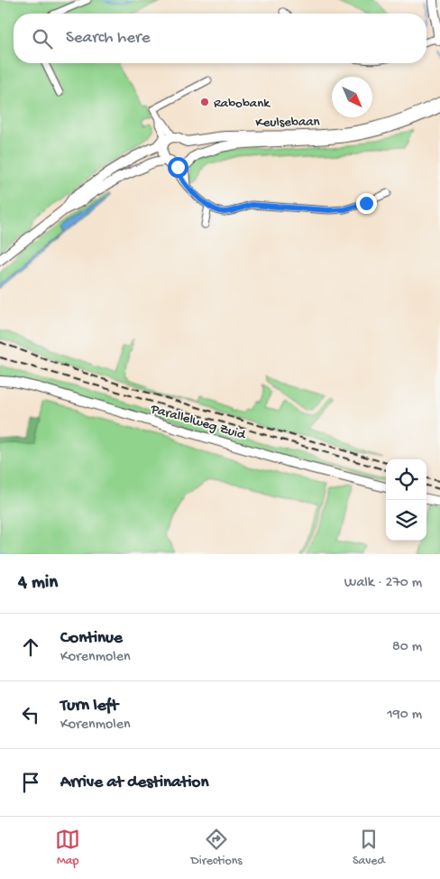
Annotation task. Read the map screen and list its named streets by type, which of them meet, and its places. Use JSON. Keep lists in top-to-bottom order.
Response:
{
  "streets": {
    "main road": ["Keulsebaan", "Parallelweg Zuid"]
  },
  "places": ["Rabobank"],
  "north": "bottom right",
  "page": {
    "search": "Search here",
    "heading": ["4 min", "Walk · 270 m"],
    "list": [
      ["Continue", "Korenmolen", "80 m"],
      ["Turn left", "Korenmolen", "190 m"],
      "Arrive at destination"
    ],
    "nav": ["Map", "Directions", "Saved"]
  }
}
